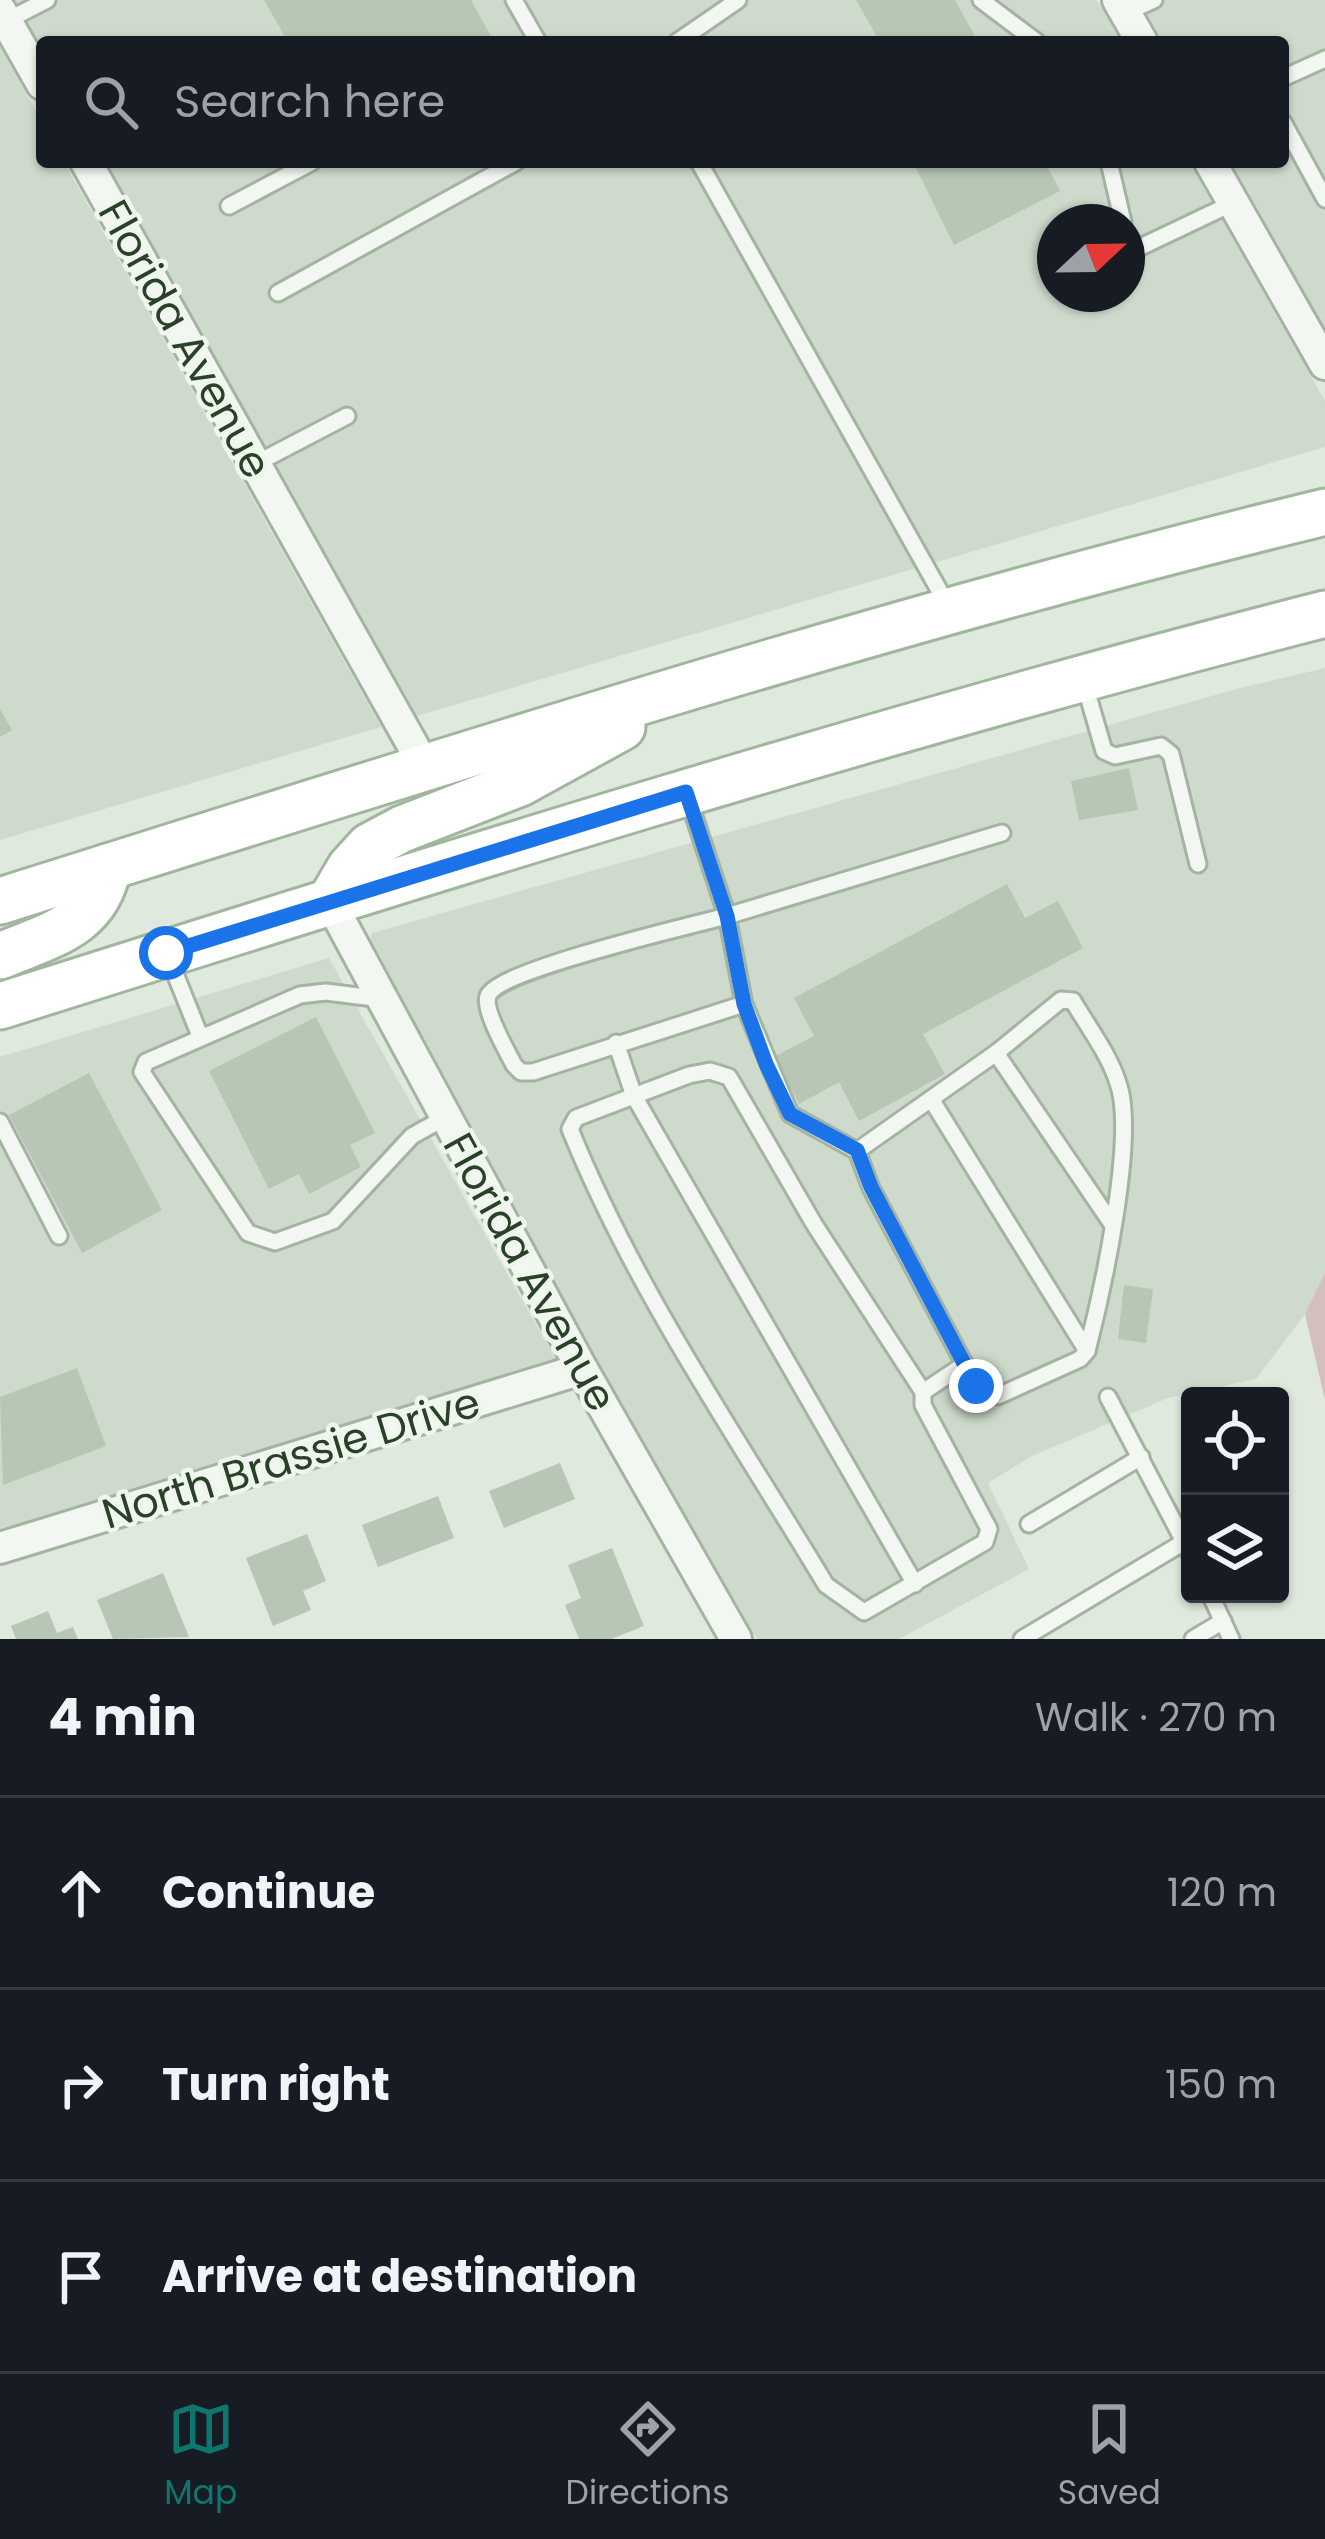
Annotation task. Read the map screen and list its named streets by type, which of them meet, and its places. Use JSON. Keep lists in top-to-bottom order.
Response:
{
  "streets": {
    "street": ["Florida Avenue", "North Brassie Drive"]
  },
  "crossings": [
    ["Florida Avenue", "North Brassie Drive"]
  ],
  "north": "right",
  "page": {
    "search": "Search here",
    "heading": ["4 min", "Walk · 270 m"],
    "list": [
      ["Continue", "120 m"],
      ["Turn right", "150 m"],
      "Arrive at destination"
    ],
    "nav": ["Map", "Directions", "Saved"]
  }
}
